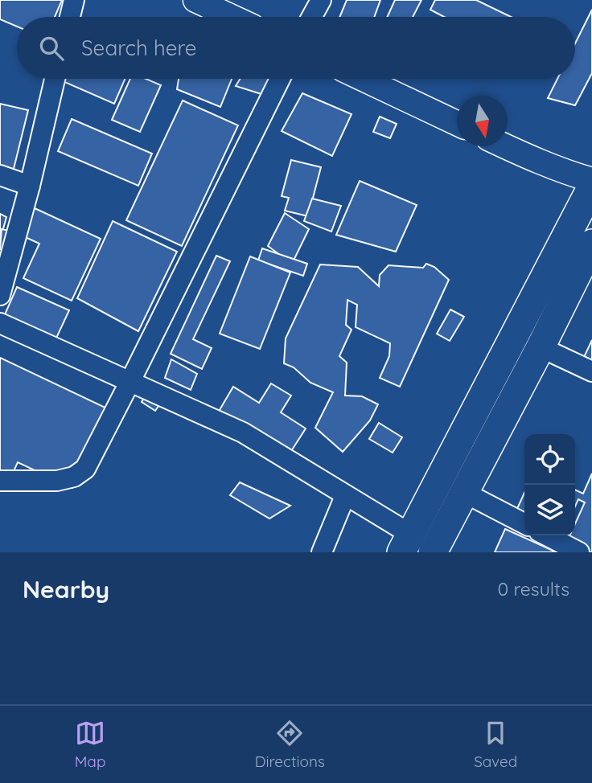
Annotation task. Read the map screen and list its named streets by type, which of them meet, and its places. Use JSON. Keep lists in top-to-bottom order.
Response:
{
  "north": "bottom",
  "page": {
    "search": "Search here",
    "heading": ["Nearby", "0 results"],
    "nav": ["Map", "Directions", "Saved"]
  }
}
